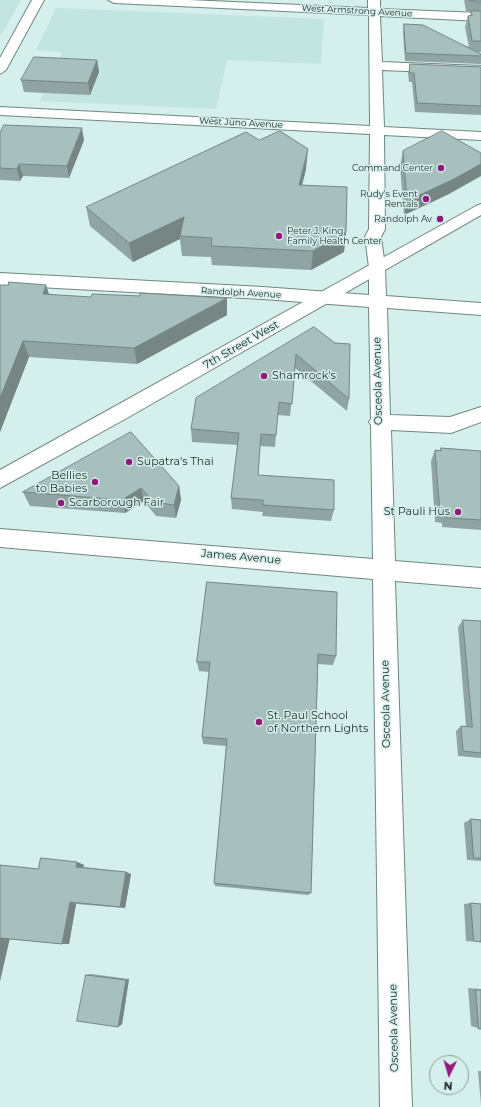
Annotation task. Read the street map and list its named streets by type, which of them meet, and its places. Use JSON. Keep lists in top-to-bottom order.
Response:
{
  "streets": {
    "street": [
      "West Armstrong Avenue",
      "West Juno Avenue",
      "Randolph Avenue",
      "7th Street West",
      "Osceola Avenue",
      "James Avenue"
    ]
  },
  "crossings": [
    ["Randolph Avenue", "7th Street West"],
    ["Randolph Avenue", "Osceola Avenue"],
    ["7th Street West", "Osceola Avenue"],
    ["Osceola Avenue", "James Avenue"]
  ],
  "places": [
    "Command Center",
    "Rudy's Event Rentals",
    "Randolph Av",
    "Peter J. King Family Health Center",
    "Shamrock's",
    "Supatra's Thai",
    "Bellies to Babies",
    "Scarborough Fair",
    "St Pauli Hüs",
    "St. Paul School of Northern Lights"
  ],
  "north": "bottom"
}
